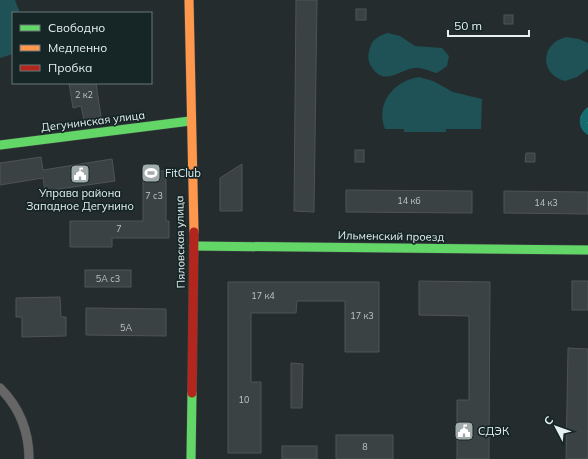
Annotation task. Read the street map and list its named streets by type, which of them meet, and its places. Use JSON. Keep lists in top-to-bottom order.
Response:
{
  "streets": {
    "street": ["Дегунинская улица", "Ильменский проезд", "Пяловская улица"]
  },
  "crossings": [
    ["Дегунинская улица", "Пяловская улица"],
    ["Ильменский проезд", "Пяловская улица"]
  ],
  "places": {
    "sports": ["FitClub"],
    "public building": ["Управа района Западное Дегунино", "СДЭК"]
  },
  "house_numbers": [
    "2 к2",
    "7 с3",
    "14 к6",
    "14 к3",
    "7",
    "5А с3",
    "17 к4",
    "17 к3",
    "5А",
    "10",
    "8"
  ],
  "legend": ["Свободно", "Медленно", "Пробка"],
  "scale_bar": "50 m",
  "north": "top left"
}
